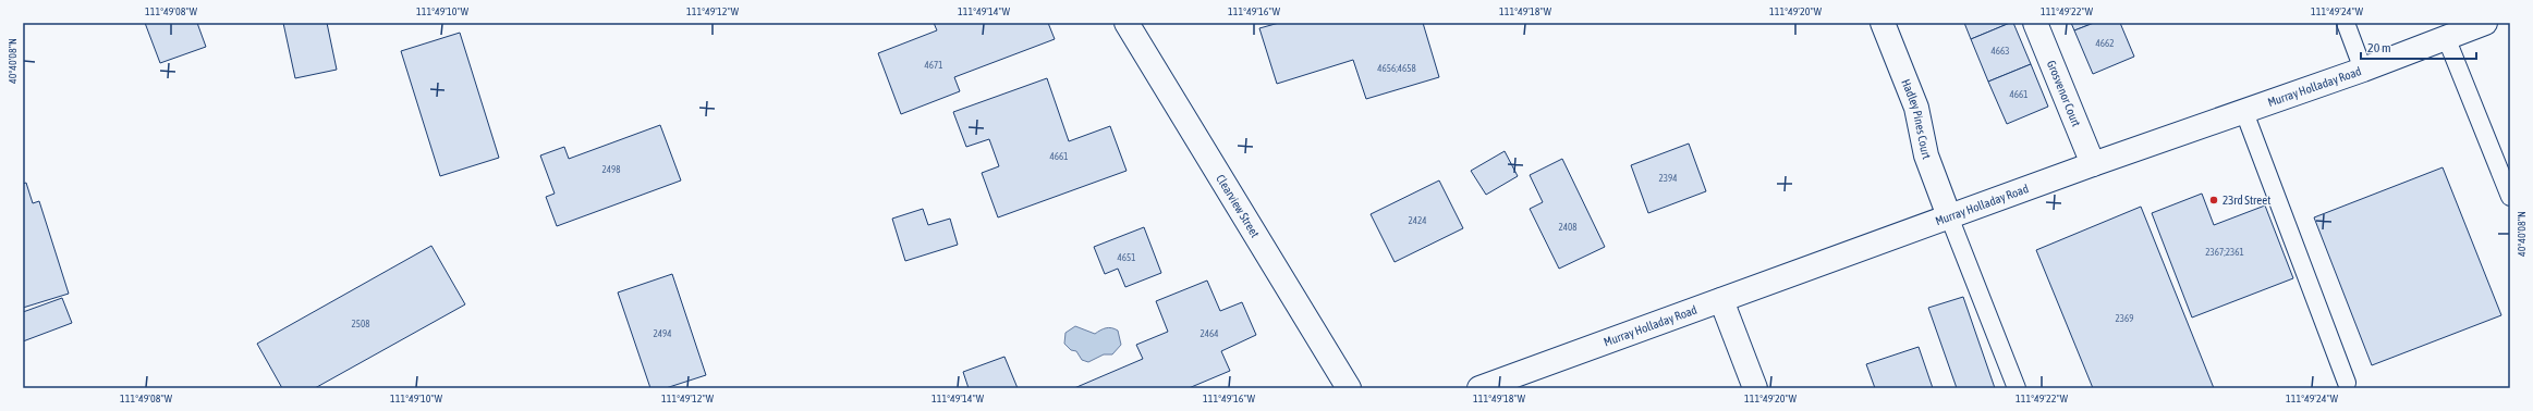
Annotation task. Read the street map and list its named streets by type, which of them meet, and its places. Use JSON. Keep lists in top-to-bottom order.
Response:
{
  "streets": {
    "street": [
      "Murray Holladay Road",
      "Grosvenor Court",
      "Hadley Pines Court",
      "Clearview Street"
    ]
  },
  "crossings": [
    ["Murray Holladay Road", "Grosvenor Court"],
    ["Murray Holladay Road", "Hadley Pines Court"]
  ],
  "places": ["23rd Street"],
  "house_numbers": [
    "4662",
    "4663",
    "4671",
    "4656;4658",
    "4661",
    "4661",
    "2498",
    "2394",
    "2424",
    "2408",
    "2367;2361",
    "4651",
    "2369",
    "2508",
    "2494",
    "2464"
  ],
  "scale_bar": "20 m",
  "coordinates": [
    "111°49'08\"W",
    "111°49'10\"W",
    "111°49'12\"W",
    "111°49'14\"W",
    "111°49'16\"W",
    "111°49'18\"W",
    "111°49'20\"W",
    "111°49'22\"W",
    "111°49'24\"W",
    "40°40'08\"N"
  ]
}
